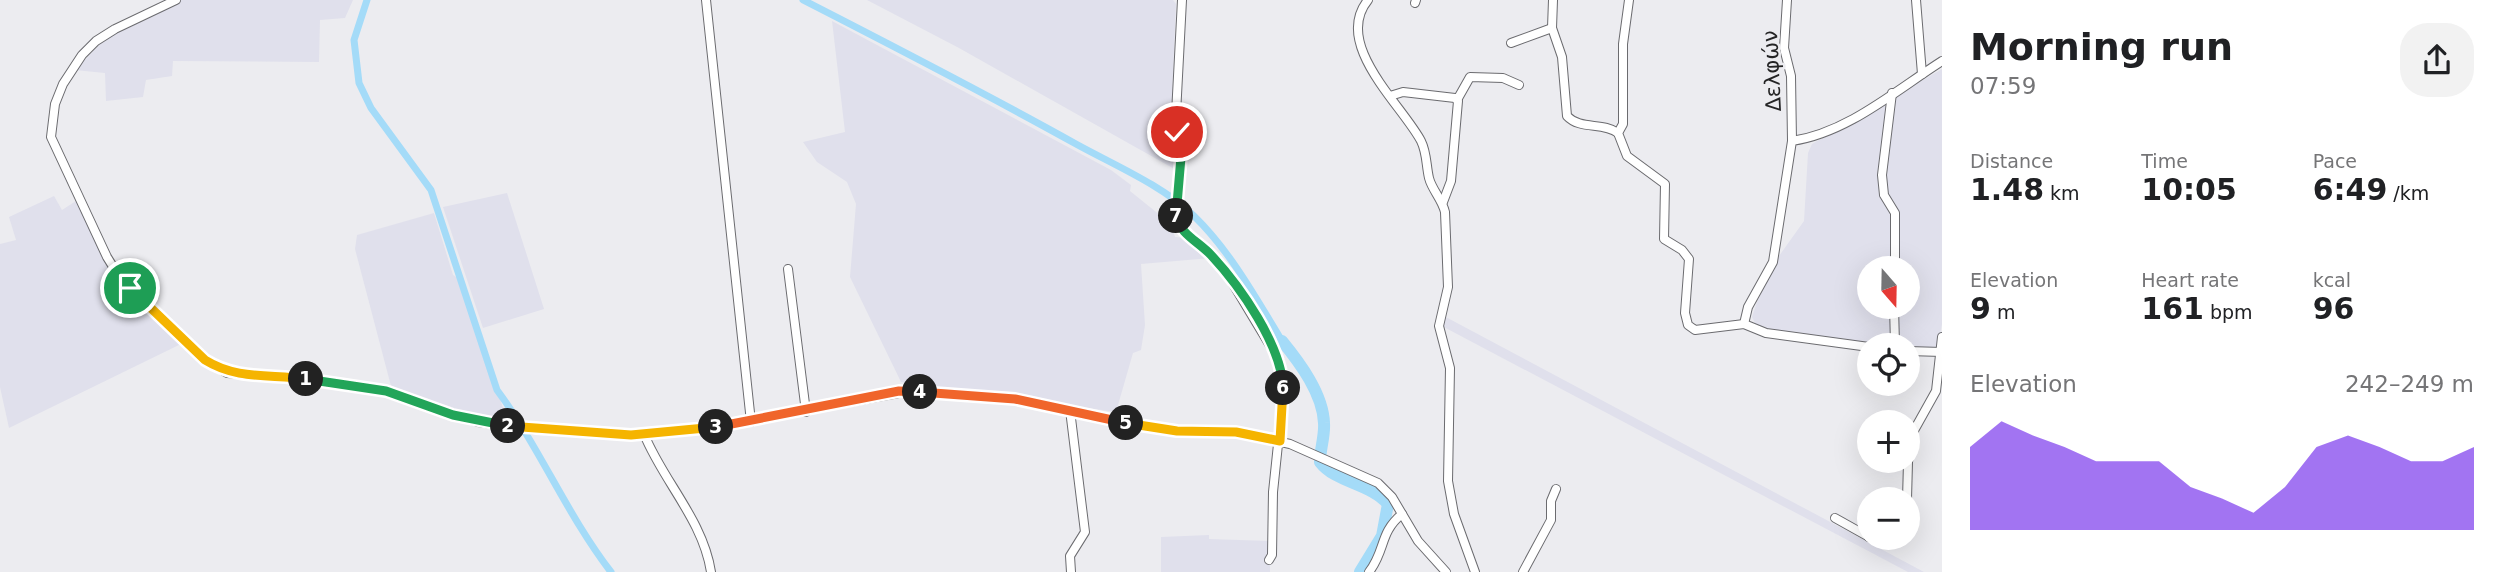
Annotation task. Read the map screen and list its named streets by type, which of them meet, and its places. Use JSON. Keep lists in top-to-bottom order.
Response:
{
  "streets": {
    "street": ["Δελφών"]
  },
  "north": "bottom",
  "page": {
    "heading": ["Morning run", "07:59"],
    "stats": [
      ["Distance", "1.48 km"],
      ["Time", "10:05"],
      ["Pace", "6:49 /km"],
      ["Elevation", "9 m"],
      ["Heart rate", "161 bpm"],
      ["kcal", "96"]
    ],
    "pins": [
      "7",
      "1",
      "6",
      "4",
      "5",
      "2",
      "3"
    ],
    "map_buttons": ["+", "−"],
    "chart": ["Elevation", "242–249 m"]
  }
}
